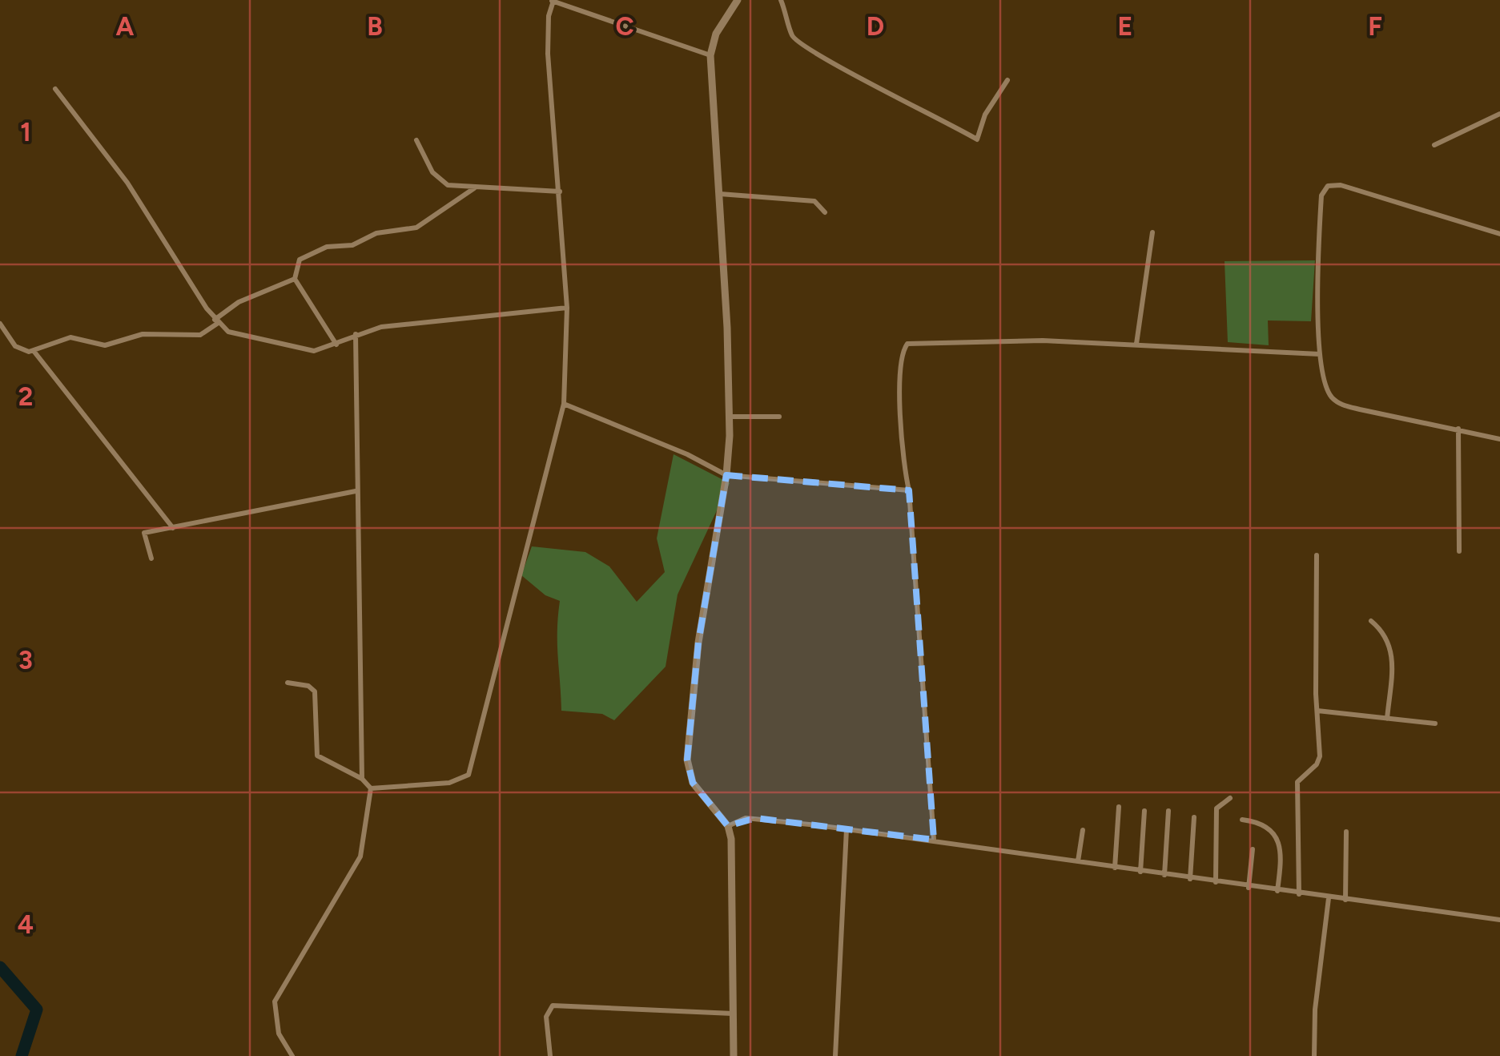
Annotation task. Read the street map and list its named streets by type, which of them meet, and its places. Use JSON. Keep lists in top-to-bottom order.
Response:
{
  "grid": {
    "columns": [
      "A",
      "B",
      "C",
      "D",
      "E",
      "F"
    ],
    "rows": [
      "1",
      "2",
      "3",
      "4"
    ]
  }
}
